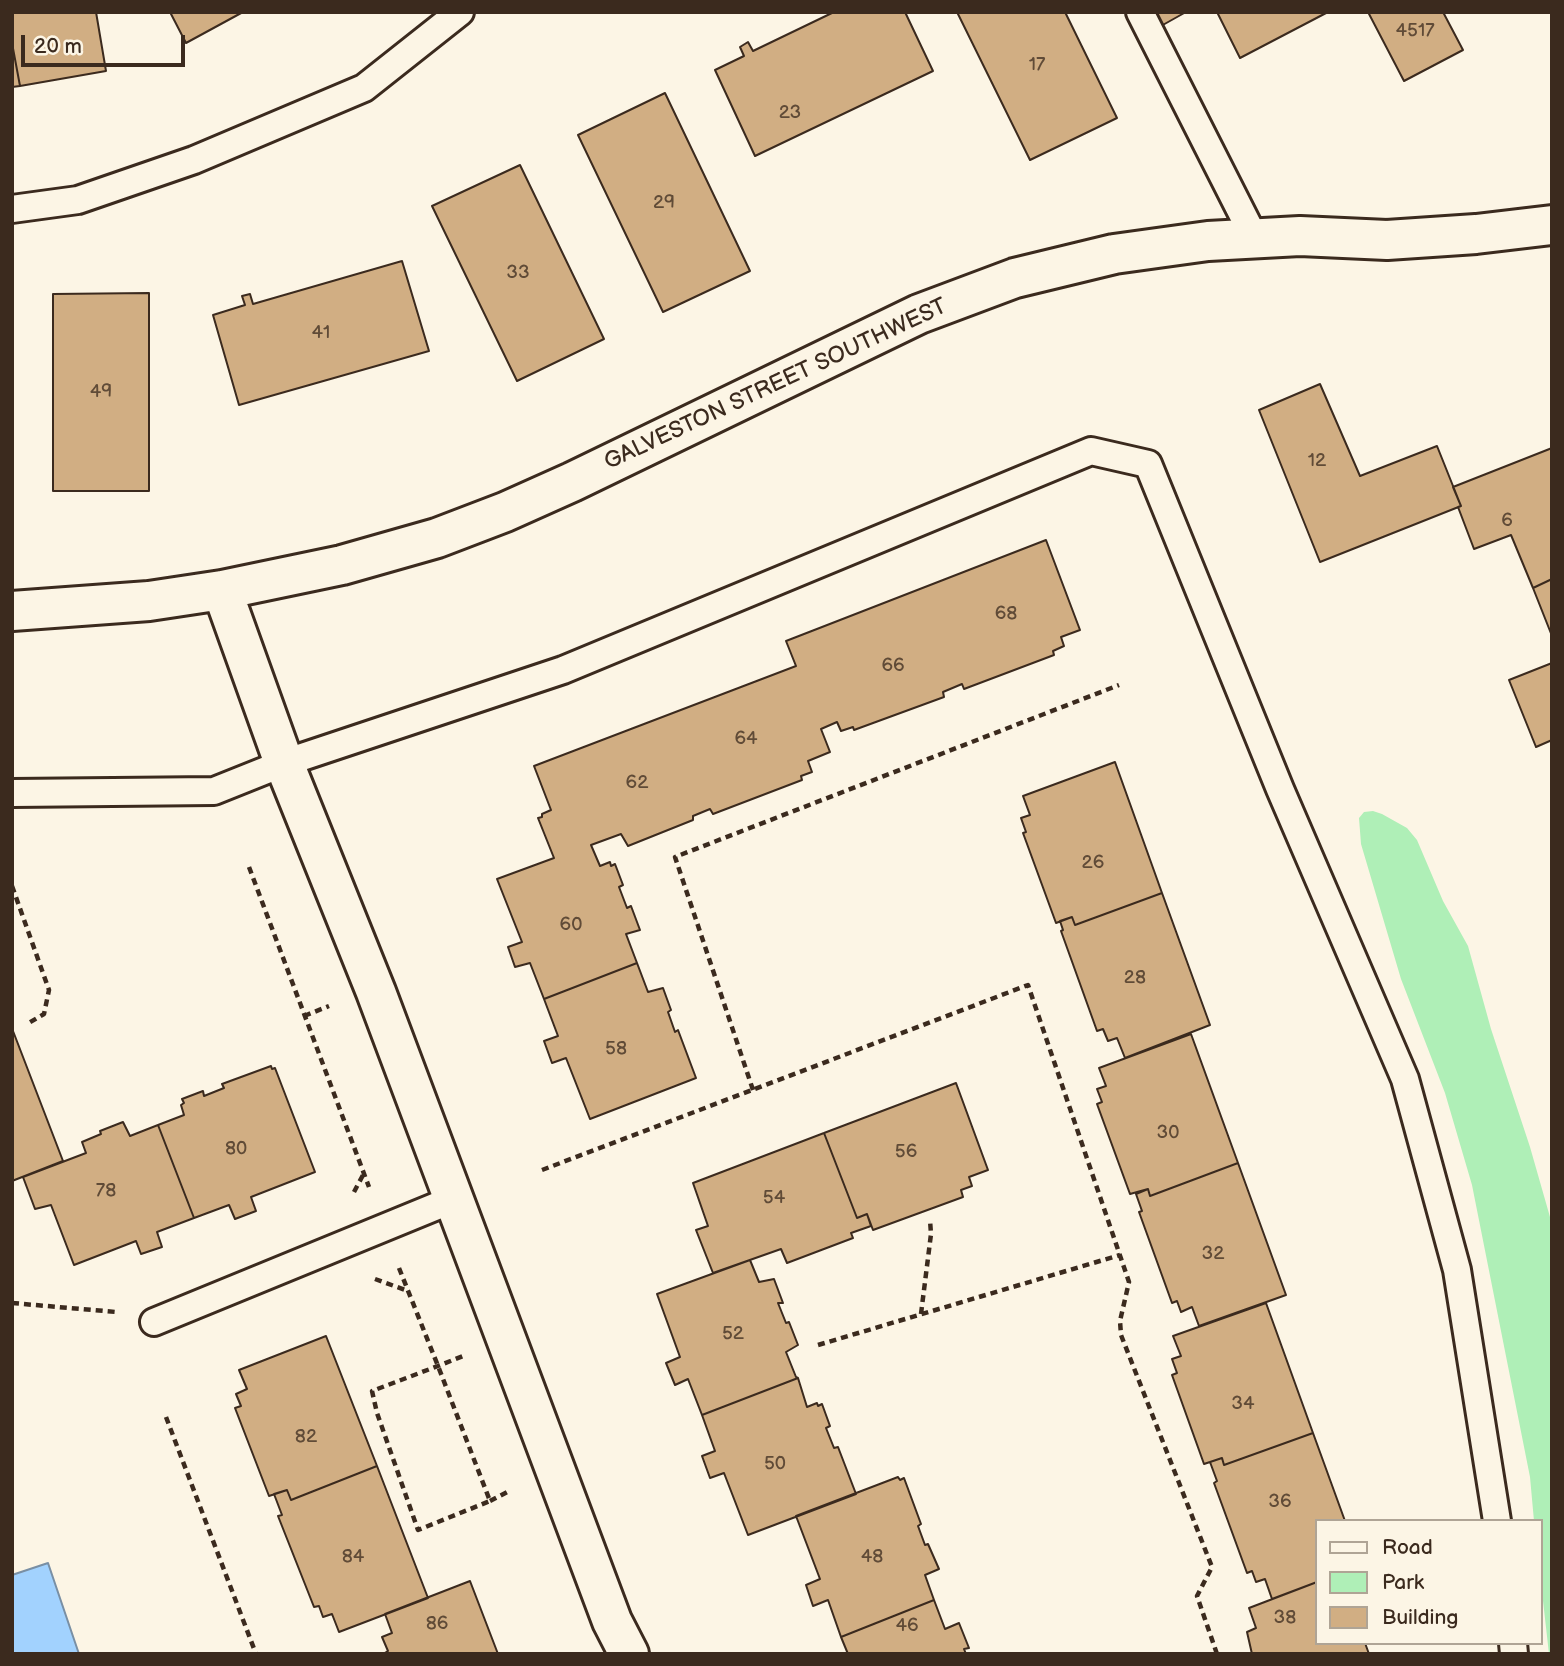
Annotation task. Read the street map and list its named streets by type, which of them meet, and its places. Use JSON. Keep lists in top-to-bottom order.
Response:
{
  "streets": {
    "street": ["GALVESTON STREET SOUTHWEST"]
  },
  "house_numbers": [
    "4517",
    "17",
    "23",
    "29",
    "33",
    "41",
    "49",
    "12",
    "6",
    "68",
    "66",
    "64",
    "62",
    "26",
    "60",
    "28",
    "58",
    "30",
    "80",
    "56",
    "78",
    "54",
    "32",
    "52",
    "34",
    "82",
    "50",
    "36",
    "84",
    "48",
    "38",
    "86",
    "46"
  ],
  "legend": ["Road", "Park", "Building"],
  "scale_bar": "20 m"
}
